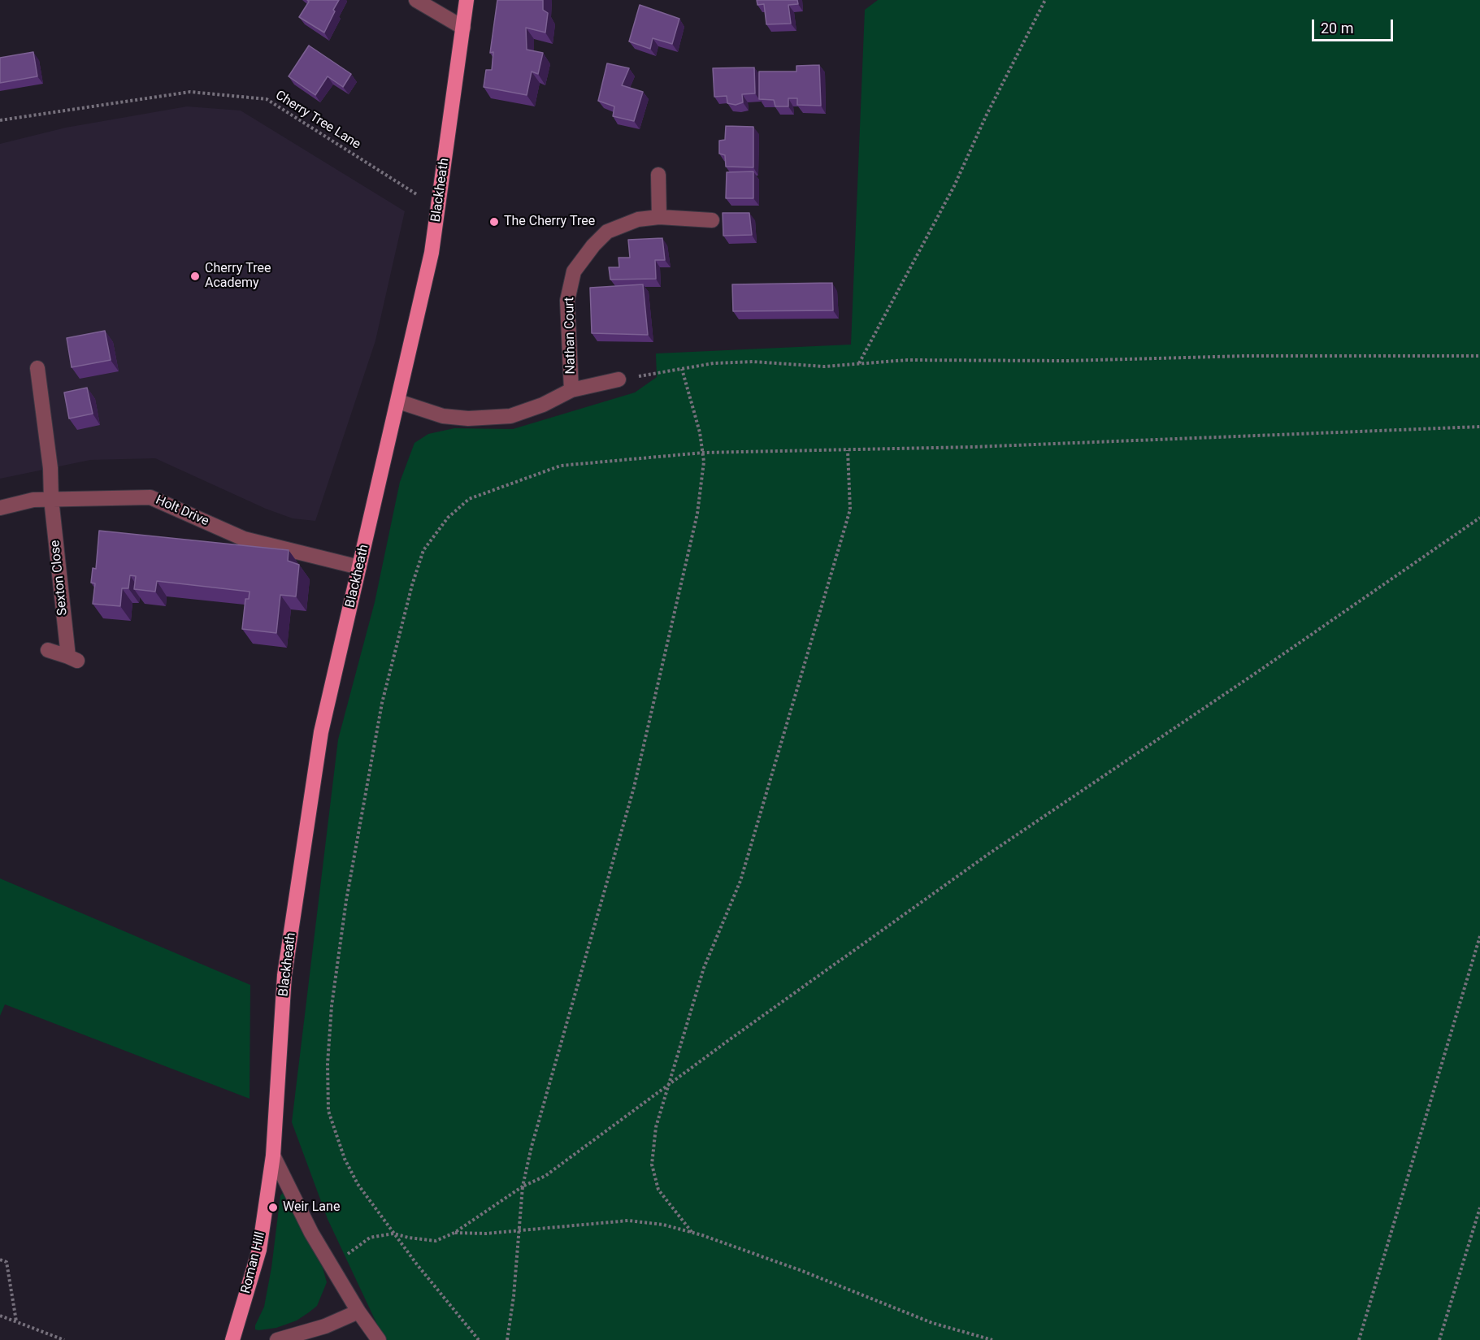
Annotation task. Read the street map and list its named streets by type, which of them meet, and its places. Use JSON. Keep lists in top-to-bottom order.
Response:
{
  "streets": {
    "main road": ["Blackheath", "Roman Hill"],
    "street": ["Nathan Court", "Holt Drive", "Sexton Close"],
    "path": ["Cherry Tree Lane"]
  },
  "crossings": [
    ["Cherry Tree Lane", "Blackheath"],
    ["Blackheath", "Holt Drive"],
    ["Blackheath", "Roman Hill"],
    ["Holt Drive", "Sexton Close"]
  ],
  "places": ["The Cherry Tree", "Cherry Tree Academy", "Weir Lane"],
  "scale_bar": "20 m"
}
